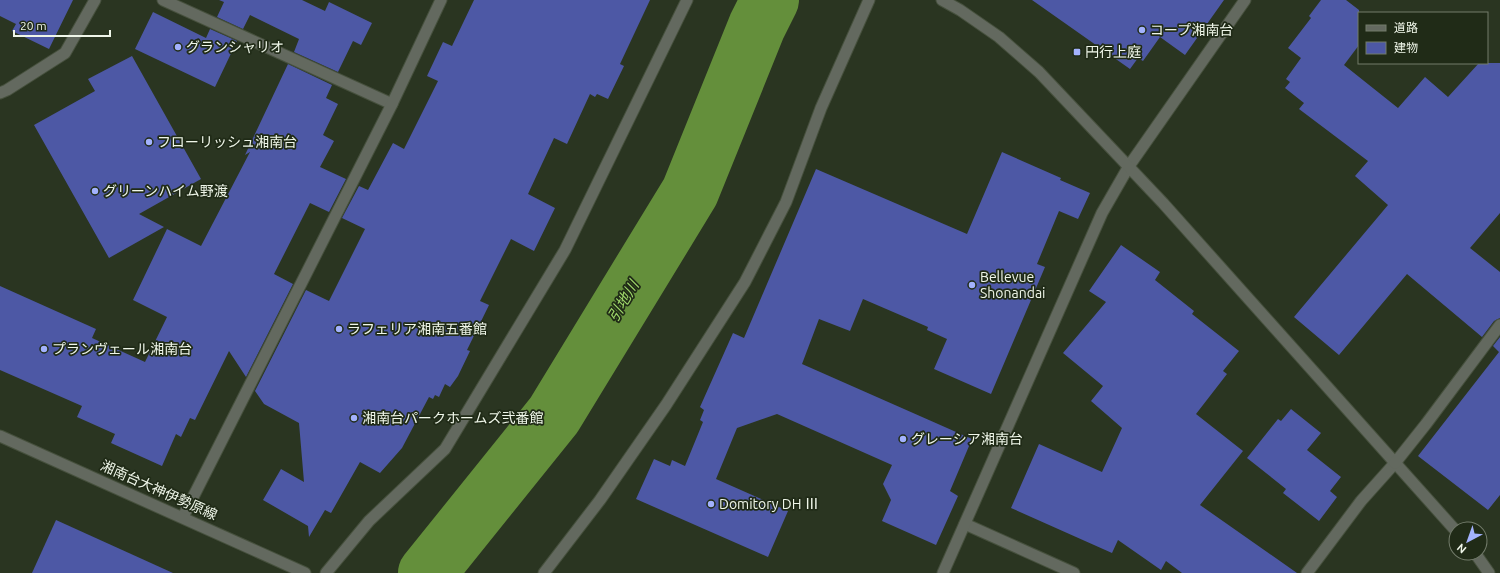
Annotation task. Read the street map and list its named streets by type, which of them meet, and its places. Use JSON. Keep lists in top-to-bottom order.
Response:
{
  "streets": {
    "street": ["湘南台大神伊勢原線"]
  },
  "water": ["引地川"],
  "places": {
    "other": [
      "コープ湘南台",
      "グランシャリオ",
      "フローリッシュ湘南台",
      "グリーンハイム野渡",
      "Bellevue Shonandai",
      "ラフェリア湘南五番館",
      "プランヴェール湘南台",
      "湘南台パークホームズ弐番館",
      "グレーシア湘南台",
      "Domitory DH Ⅲ"
    ],
    "transit": ["円行上庭"]
  },
  "legend": ["道路", "建物"],
  "scale_bar": "20 m",
  "north": "bottom left"
}
